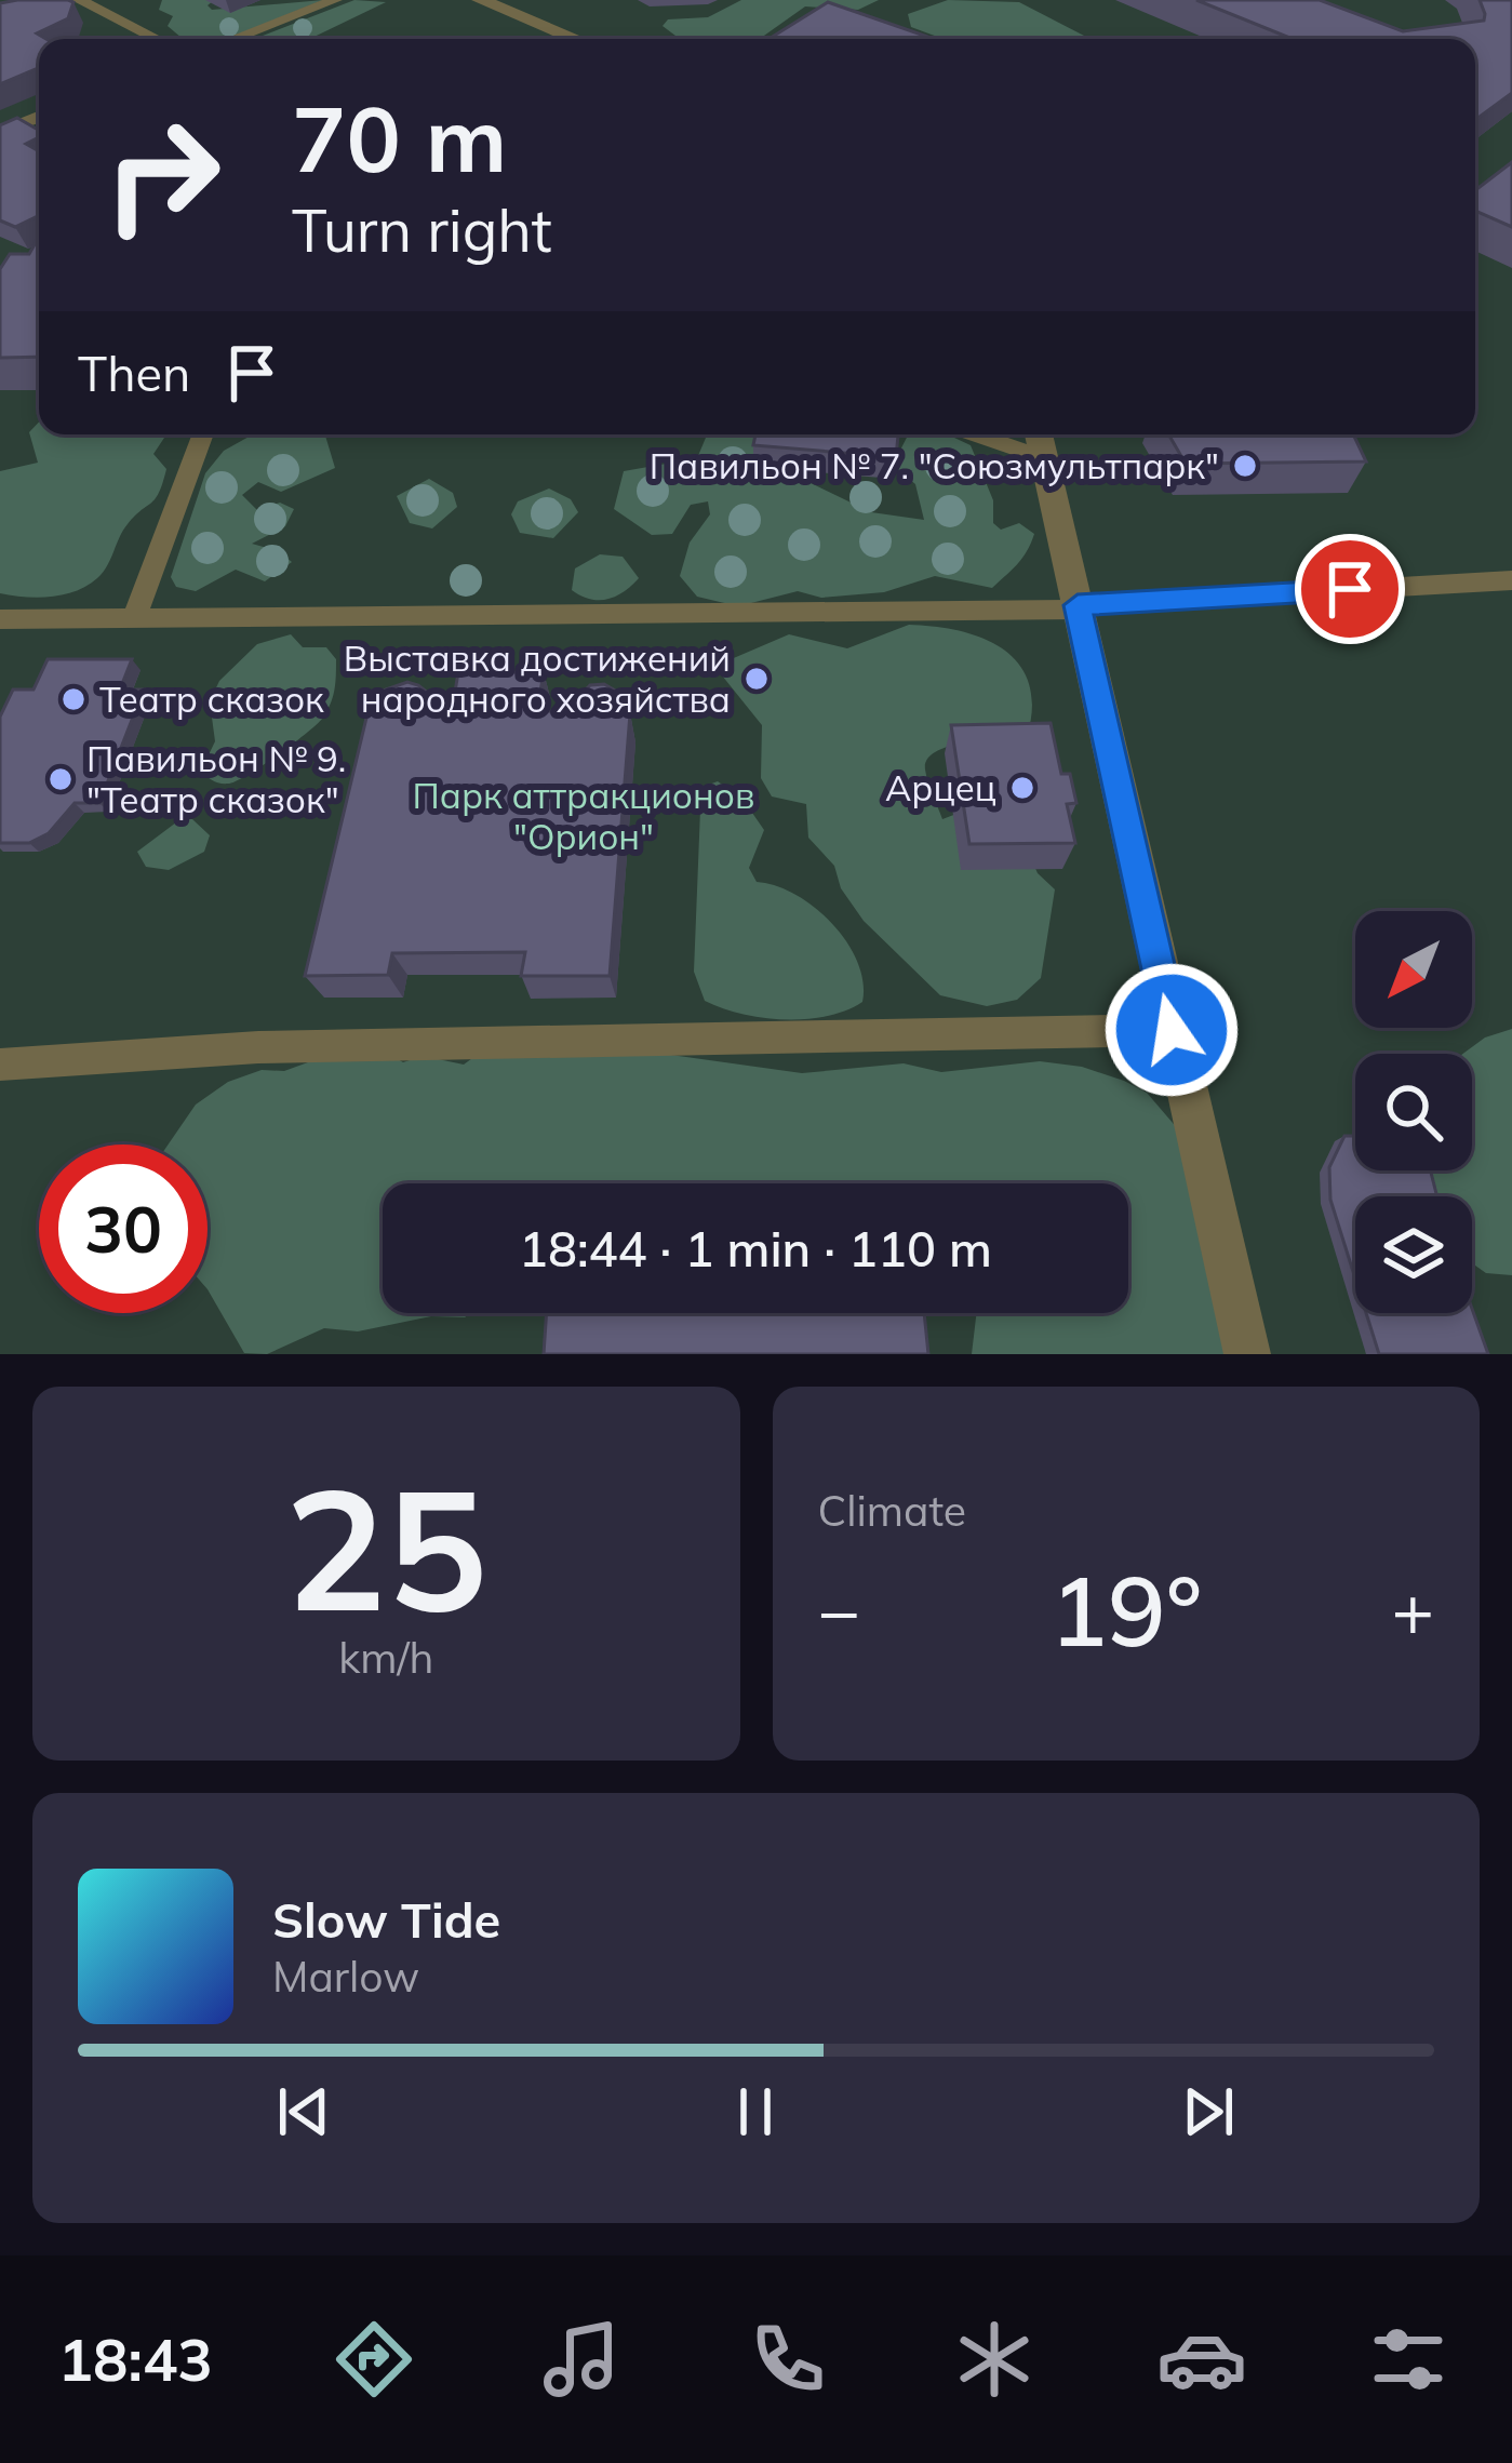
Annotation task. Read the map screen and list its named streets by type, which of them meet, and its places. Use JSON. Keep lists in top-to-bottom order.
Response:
{
  "parks": ["Парк аттракционов \"Орион\""],
  "places": [
    "Павильон № 7. \"Союзмультпарк\"",
    "Выставка достижений народного хозяйства",
    "Театр сказок",
    "Павильон № 9. \"Театр сказок\"",
    "Арцец"
  ],
  "north": "bottom left",
  "page": {
    "turn": ["70 m", "Turn right"],
    "then": "Then",
    "limit": "30",
    "trip": "18:44 · 1 min · 110 m",
    "tile": [
      ["25", "km/h"],
      "Climate"
    ],
    "heat": ["−", "19°", "+"],
    "song": ["Slow Tide", "Marlow"],
    "tabs": "18:43"
  }
}
